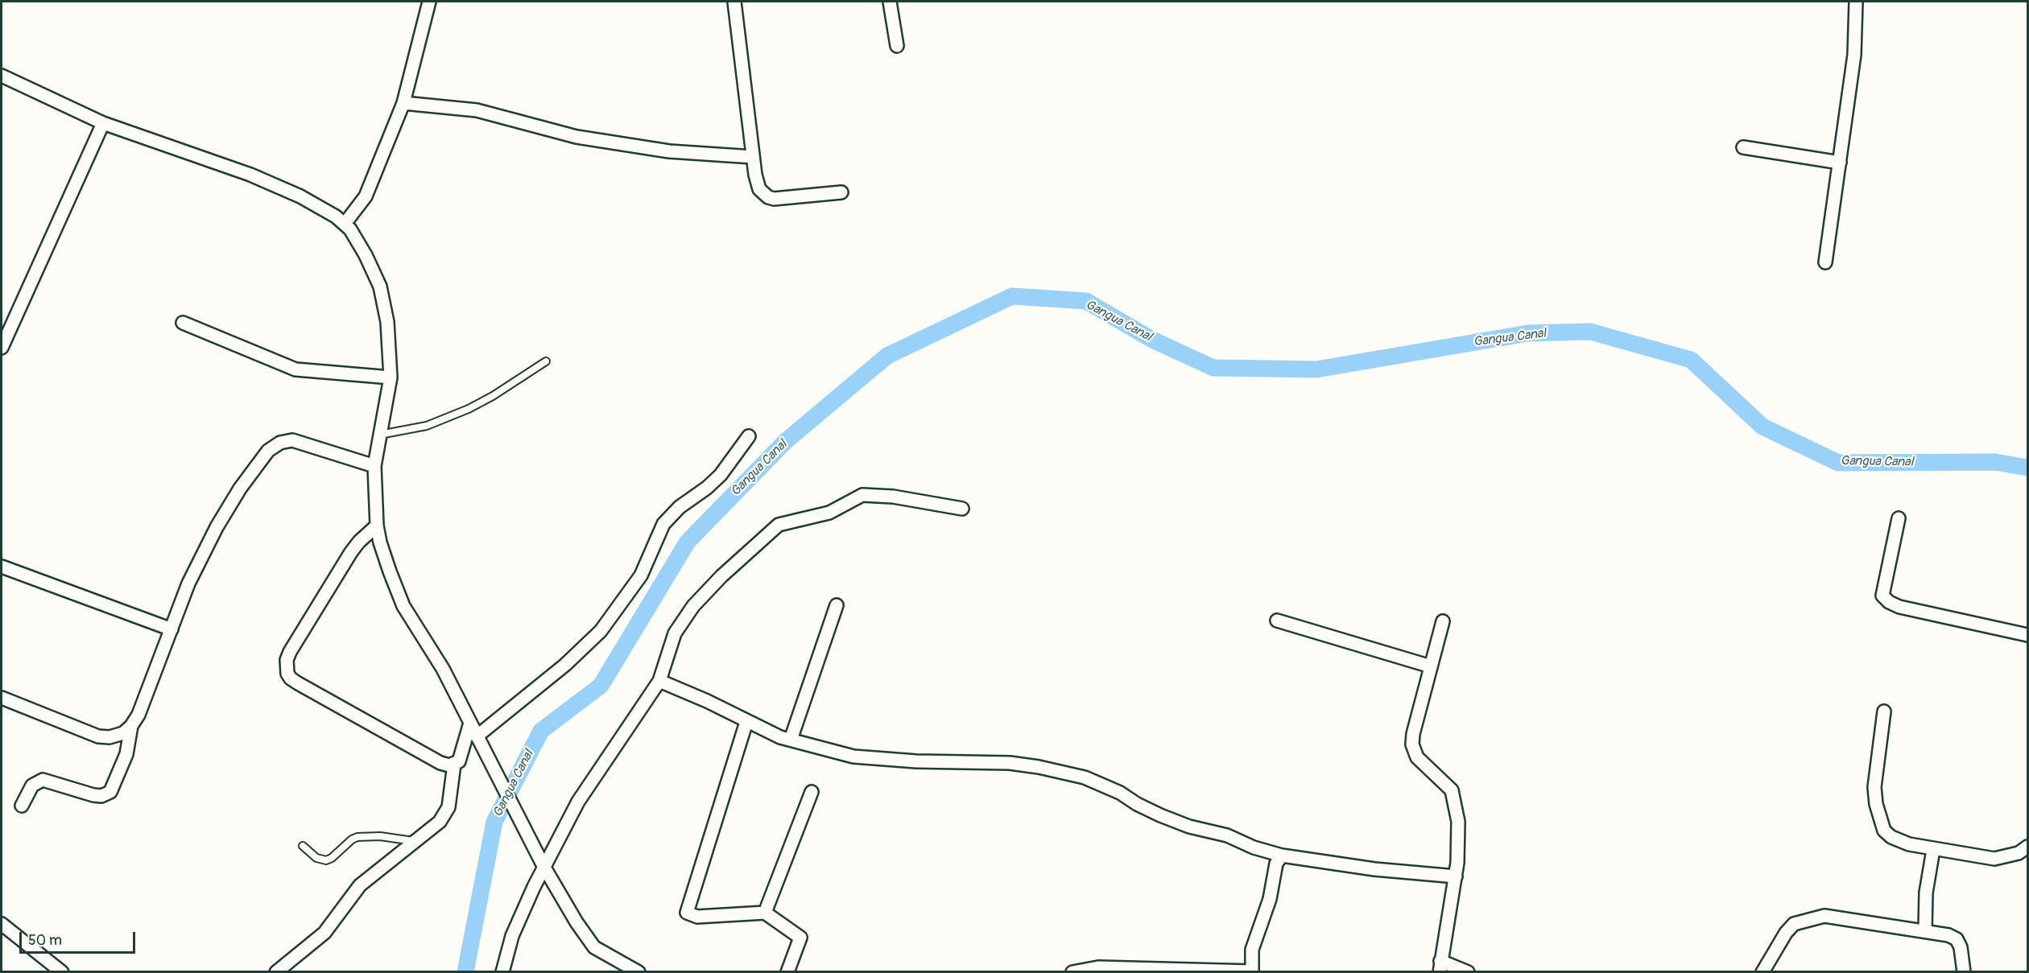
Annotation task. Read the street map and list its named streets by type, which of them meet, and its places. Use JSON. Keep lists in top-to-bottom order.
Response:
{
  "water": ["Gangua Canal"],
  "scale_bar": "50 m"
}
